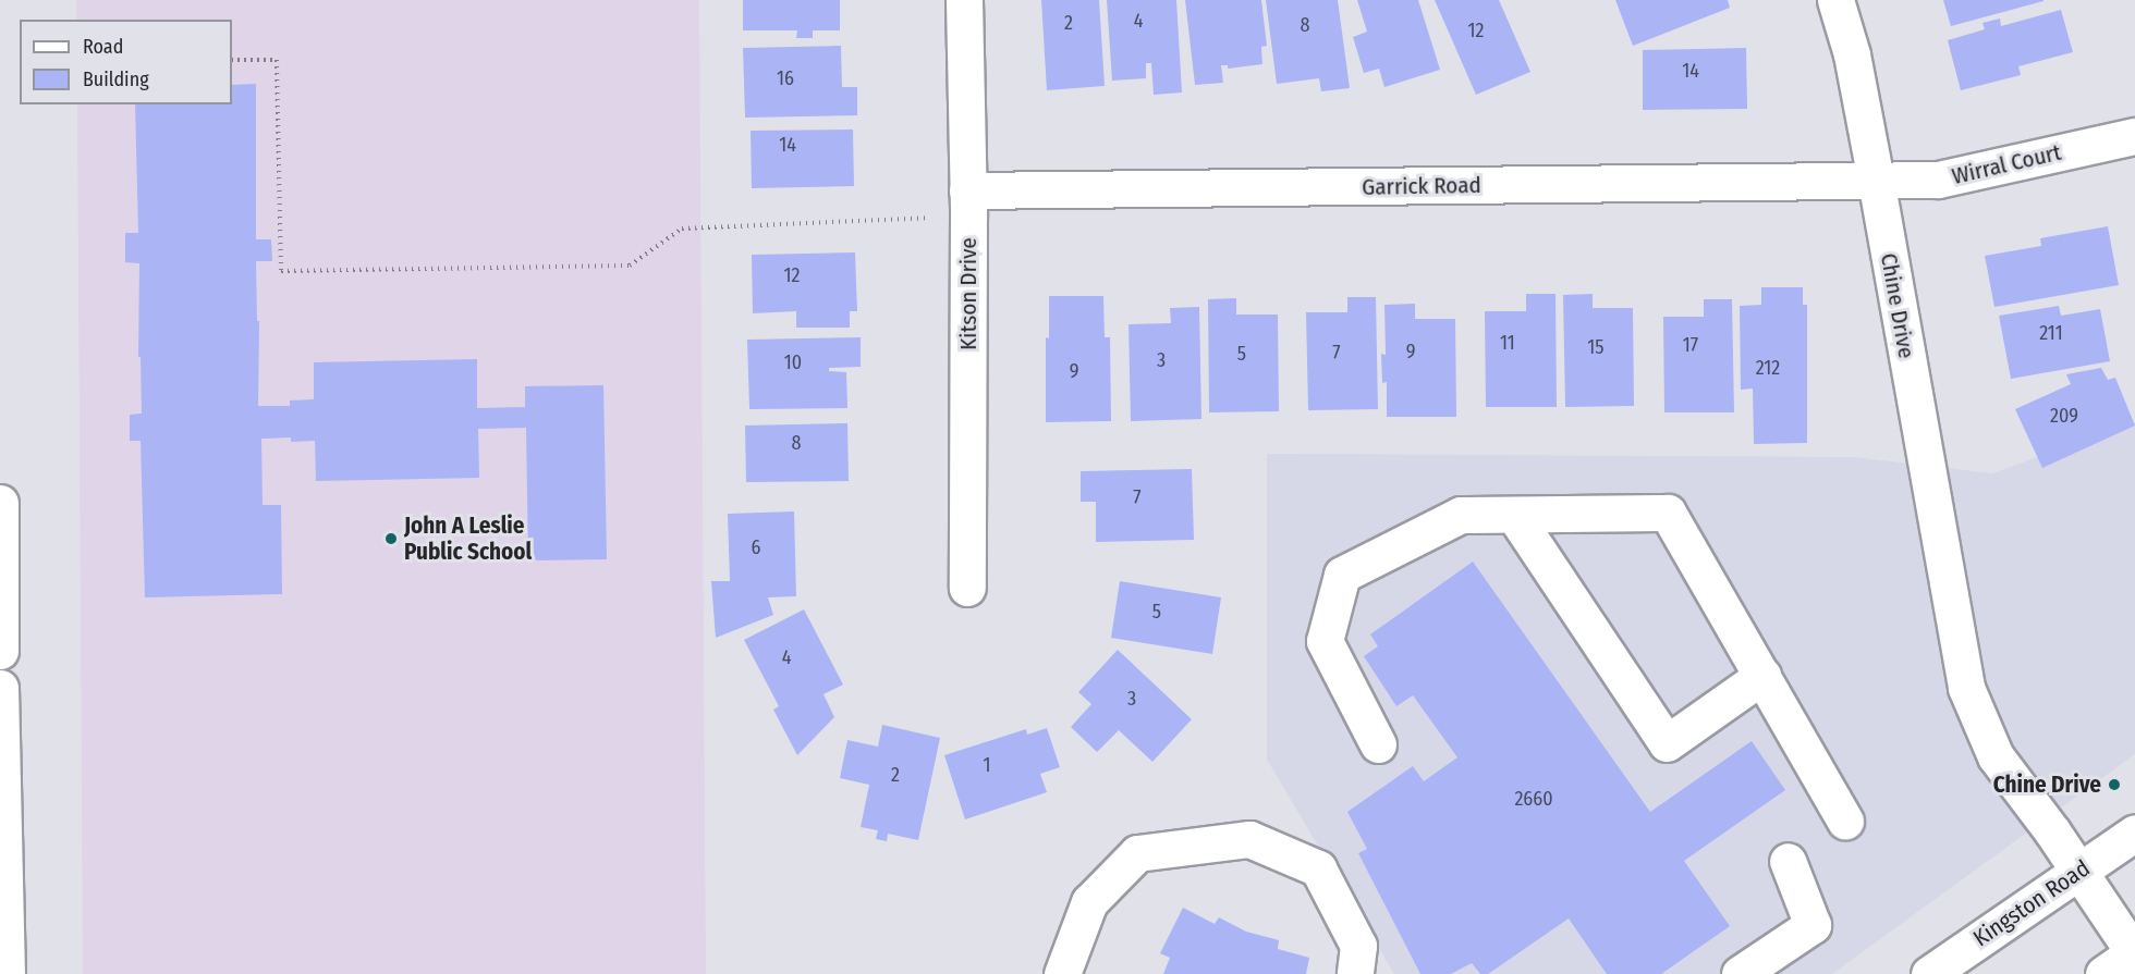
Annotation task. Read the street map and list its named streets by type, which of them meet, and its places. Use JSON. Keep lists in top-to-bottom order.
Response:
{
  "streets": {
    "street": [
      "Wirral Court",
      "Garrick Road",
      "Kitson Drive",
      "Chine Drive",
      "Kingston Road"
    ]
  },
  "crossings": [
    ["Wirral Court", "Garrick Road"],
    ["Wirral Court", "Chine Drive"],
    ["Garrick Road", "Kitson Drive"],
    ["Garrick Road", "Chine Drive"],
    ["Chine Drive", "Kingston Road"]
  ],
  "places": ["John A Leslie Public School", "Chine Drive"],
  "house_numbers": [
    "4",
    "2",
    "8",
    "12",
    "14",
    "16",
    "14",
    "12",
    "211",
    "11",
    "17",
    "15",
    "9",
    "7",
    "5",
    "3",
    "10",
    "212",
    "9",
    "209",
    "8",
    "7",
    "6",
    "5",
    "4",
    "3",
    "1",
    "2",
    "2660"
  ],
  "legend": ["Road", "Building"]
}
